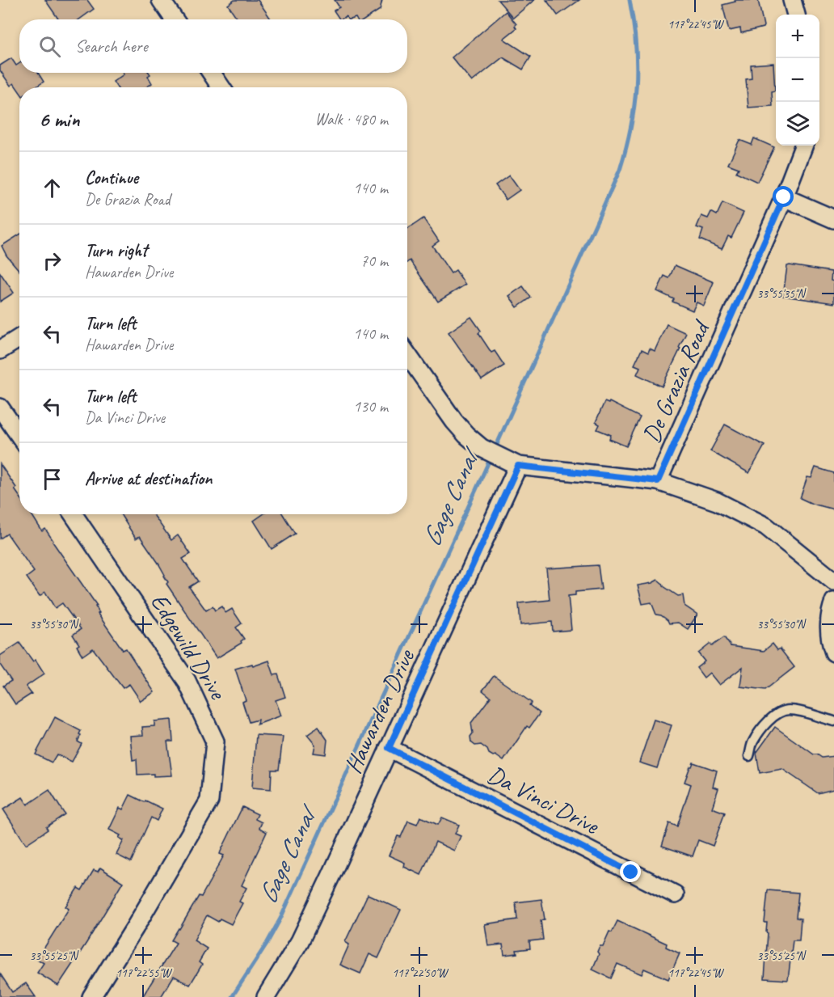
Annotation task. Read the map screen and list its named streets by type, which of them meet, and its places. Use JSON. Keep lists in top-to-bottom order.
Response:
{
  "streets": {
    "street": [
      "De Grazia Road",
      "Edgewild Drive",
      "Hawarden Drive",
      "Da Vinci Drive"
    ]
  },
  "crossings": [
    ["Hawarden Drive", "Da Vinci Drive"]
  ],
  "water": ["Gage Canal"],
  "page": {
    "map_buttons": ["+", "−"],
    "search": "Search here",
    "heading": ["6 min", "Walk · 480 m"],
    "list": [
      ["Continue", "De Grazia Road", "140 m"],
      ["Turn right", "Hawarden Drive", "70 m"],
      ["Turn left", "Hawarden Drive", "140 m"],
      ["Turn left", "Da Vinci Drive", "130 m"],
      "Arrive at destination"
    ]
  },
  "coordinates": [
    "117°22'45\"W",
    "33°55'35\"N",
    "33°55'30\"N",
    "33°55'25\"N",
    "117°22'55\"W",
    "117°22'50\"W"
  ]
}
